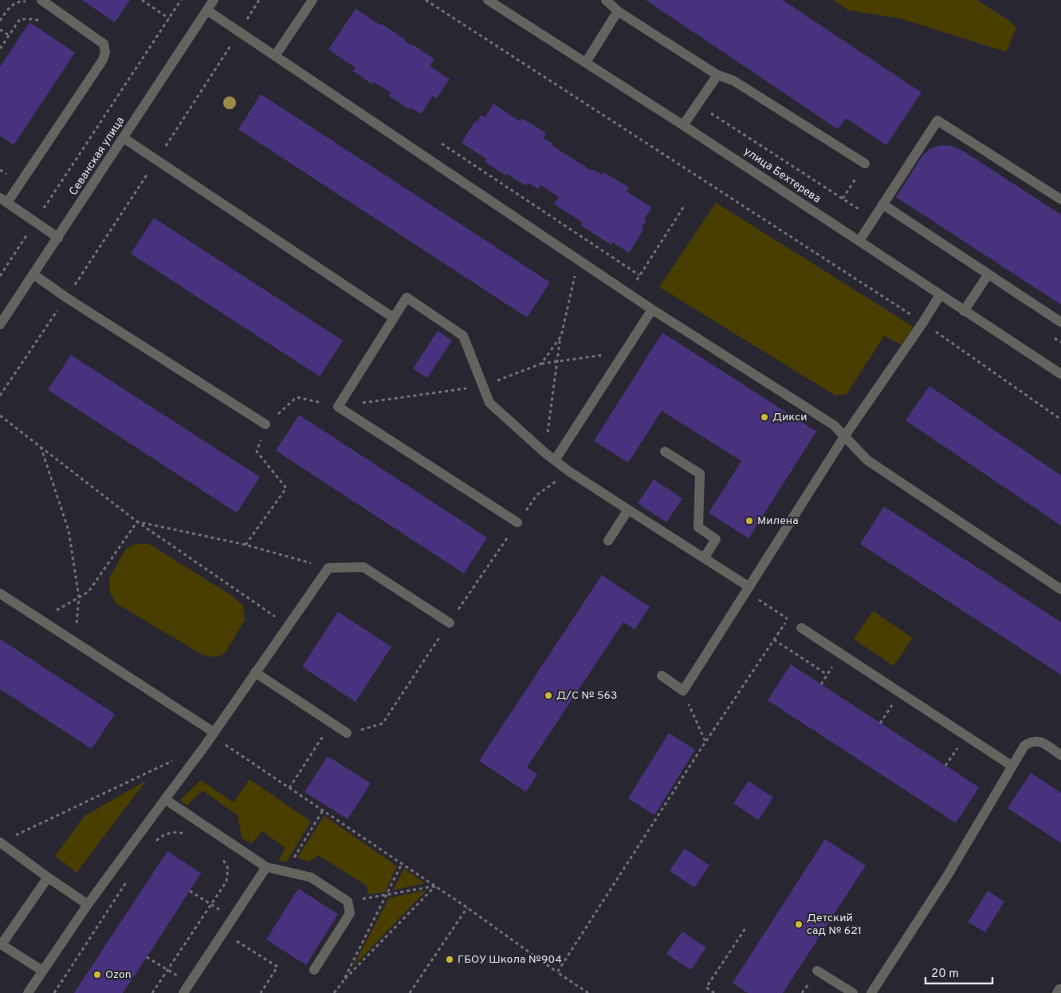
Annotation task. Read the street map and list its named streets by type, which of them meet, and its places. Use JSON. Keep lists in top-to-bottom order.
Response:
{
  "streets": {
    "street": ["Севанская улица", "улица Бехтерева"]
  },
  "places": [
    "Дикси",
    "Милена",
    "Д/C № 563",
    "Детский сад № 621",
    "ГБОУ Школа №904",
    "Ozon"
  ],
  "scale_bar": "20 m"
}
